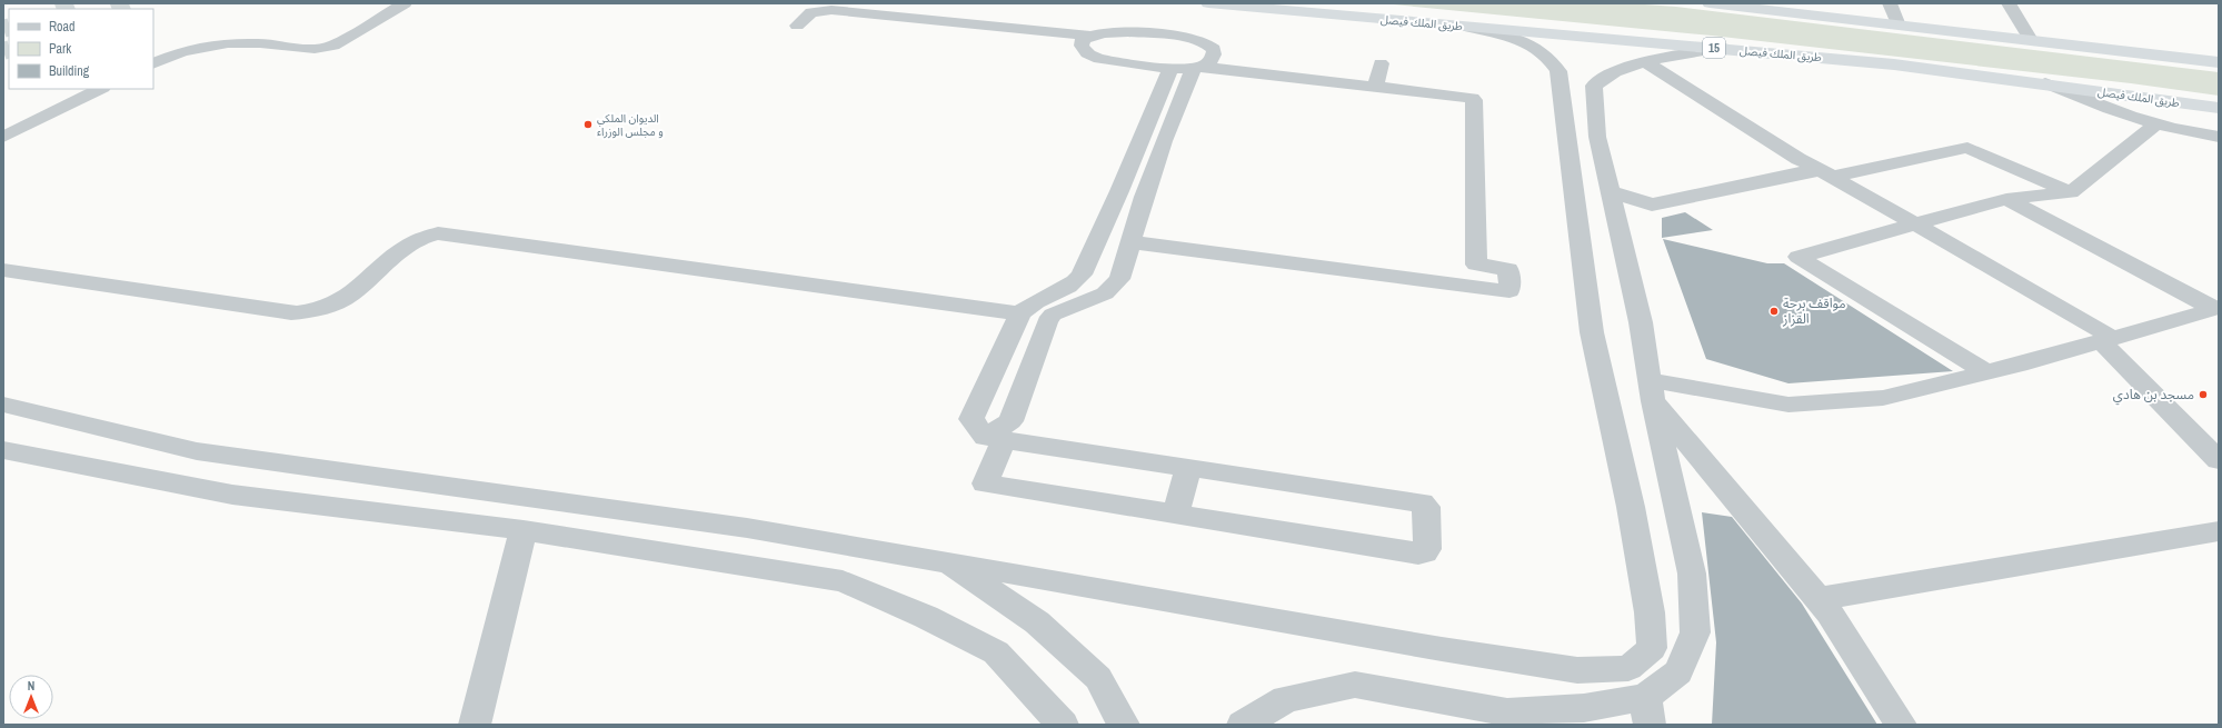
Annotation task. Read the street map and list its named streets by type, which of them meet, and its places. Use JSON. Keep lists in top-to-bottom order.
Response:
{
  "streets": {
    "highway": ["طريق الملك فيصل", "15"]
  },
  "places": ["الديوان الملكي و مجلس الوزراء", "مواقف برحة القزاز", "مسجد بن هادي"],
  "legend": ["Road", "Park", "Building"],
  "north": "top"
}
